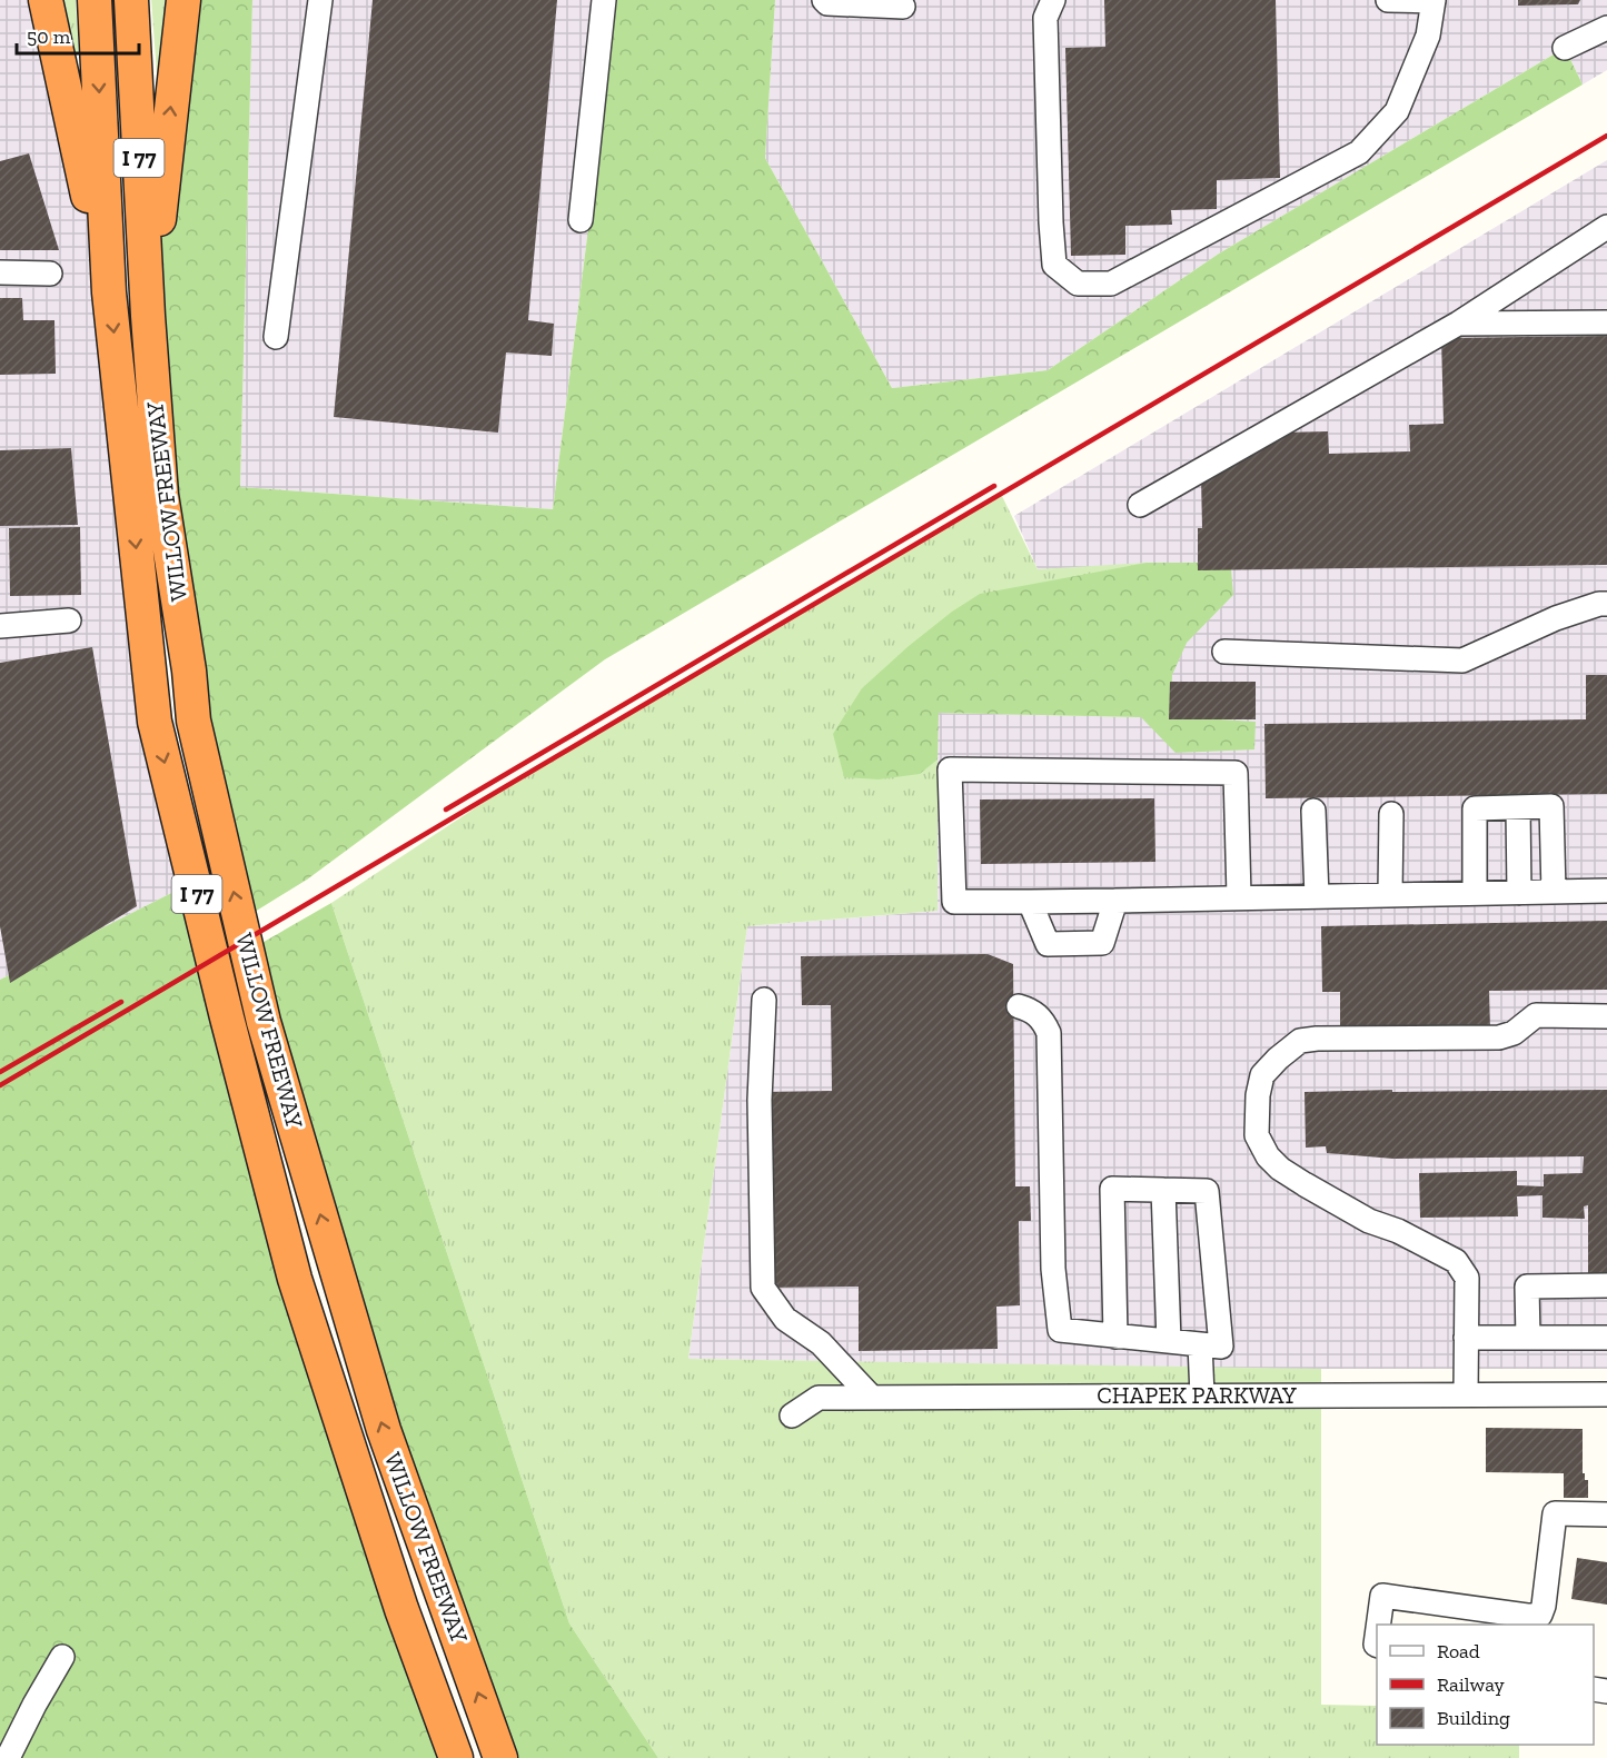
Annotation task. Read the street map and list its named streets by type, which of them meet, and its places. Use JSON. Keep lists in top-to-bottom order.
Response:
{
  "streets": {
    "highway": ["I 77", "WILLOW FREEWAY"],
    "street": ["CHAPEK PARKWAY"]
  },
  "legend": ["Road", "Railway", "Building"],
  "scale_bar": "50 m"
}
